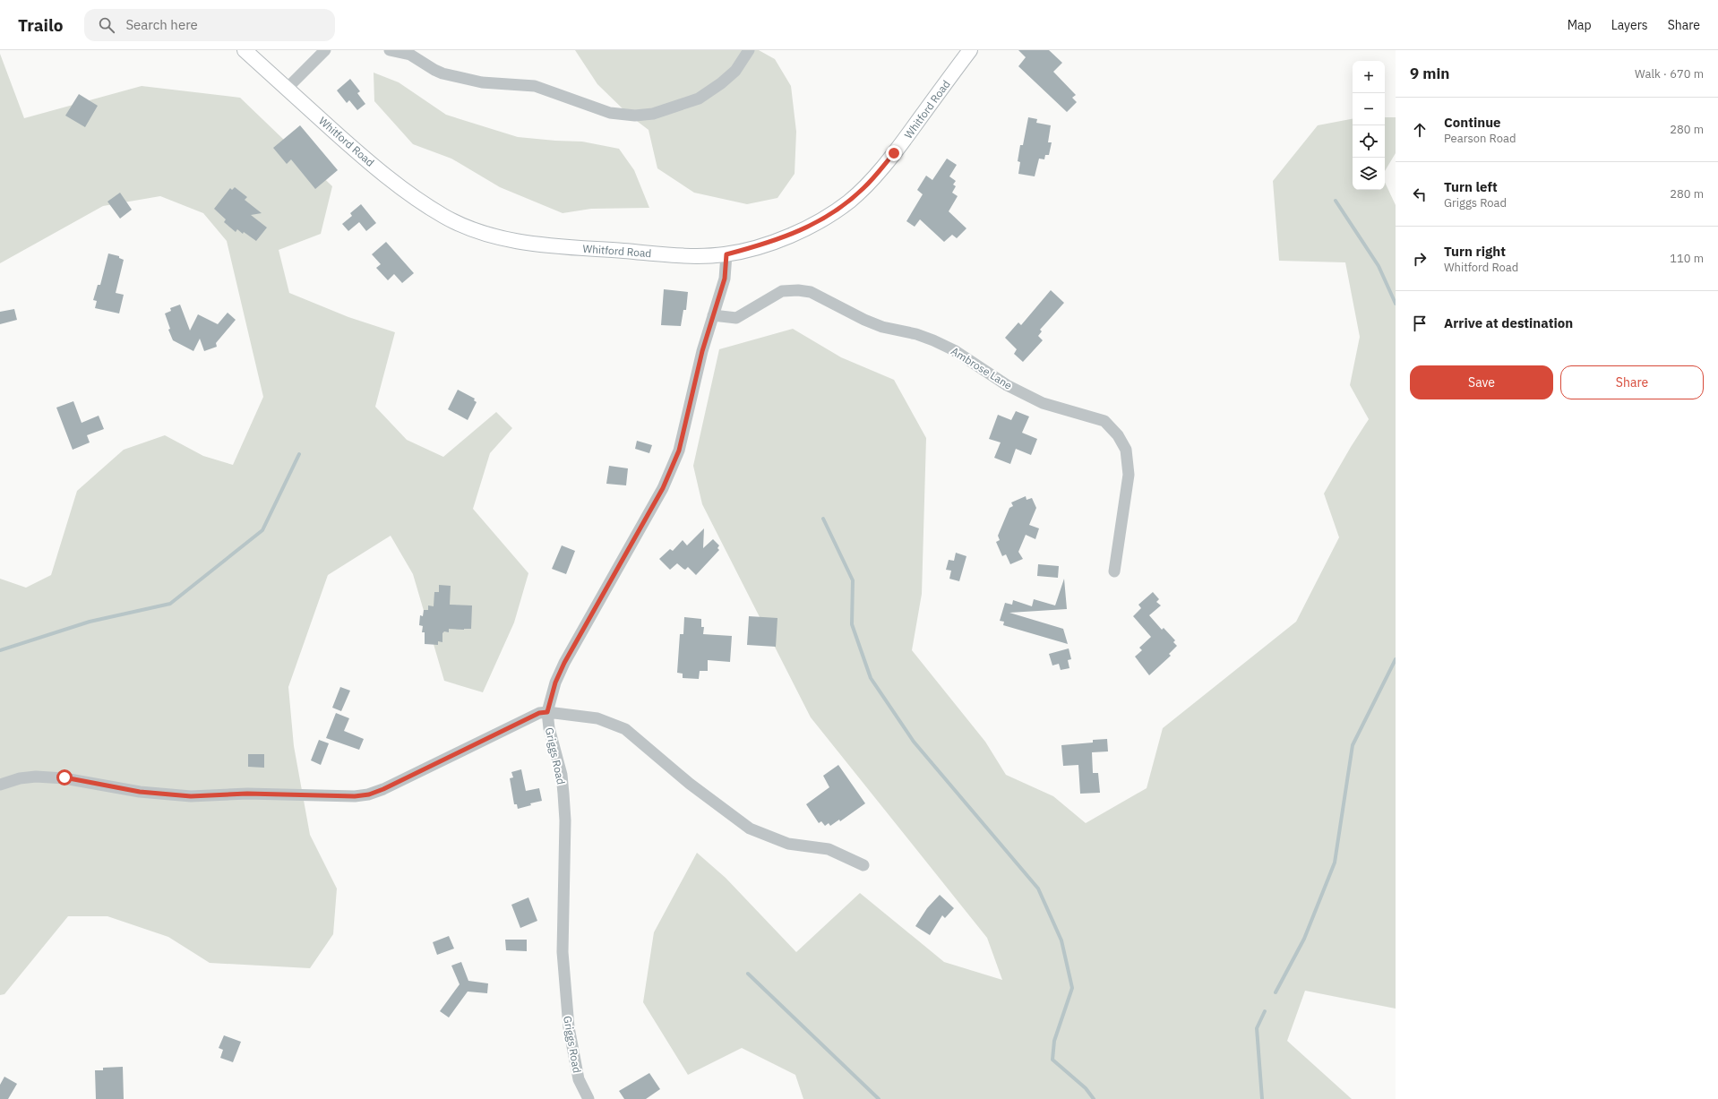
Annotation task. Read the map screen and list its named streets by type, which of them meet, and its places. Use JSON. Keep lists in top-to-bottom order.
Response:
{
  "streets": {
    "main road": ["Whitford Road"],
    "street": ["Ambrose Lane", "Griggs Road"]
  },
  "crossings": [
    ["Whitford Road", "Griggs Road"],
    ["Ambrose Lane", "Griggs Road"]
  ],
  "page": {
    "header": "Trailo",
    "search": "Search here",
    "nav": ["Map", "Layers", "Share"],
    "heading": ["9 min", "Walk · 670 m"],
    "map_buttons": ["+", "−"],
    "list": [
      ["Continue", "Pearson Road", "280 m"],
      ["Turn left", "Griggs Road", "280 m"],
      ["Turn right", "Whitford Road", "110 m"],
      "Arrive at destination"
    ],
    "buttons": ["Save", "Share"]
  }
}
